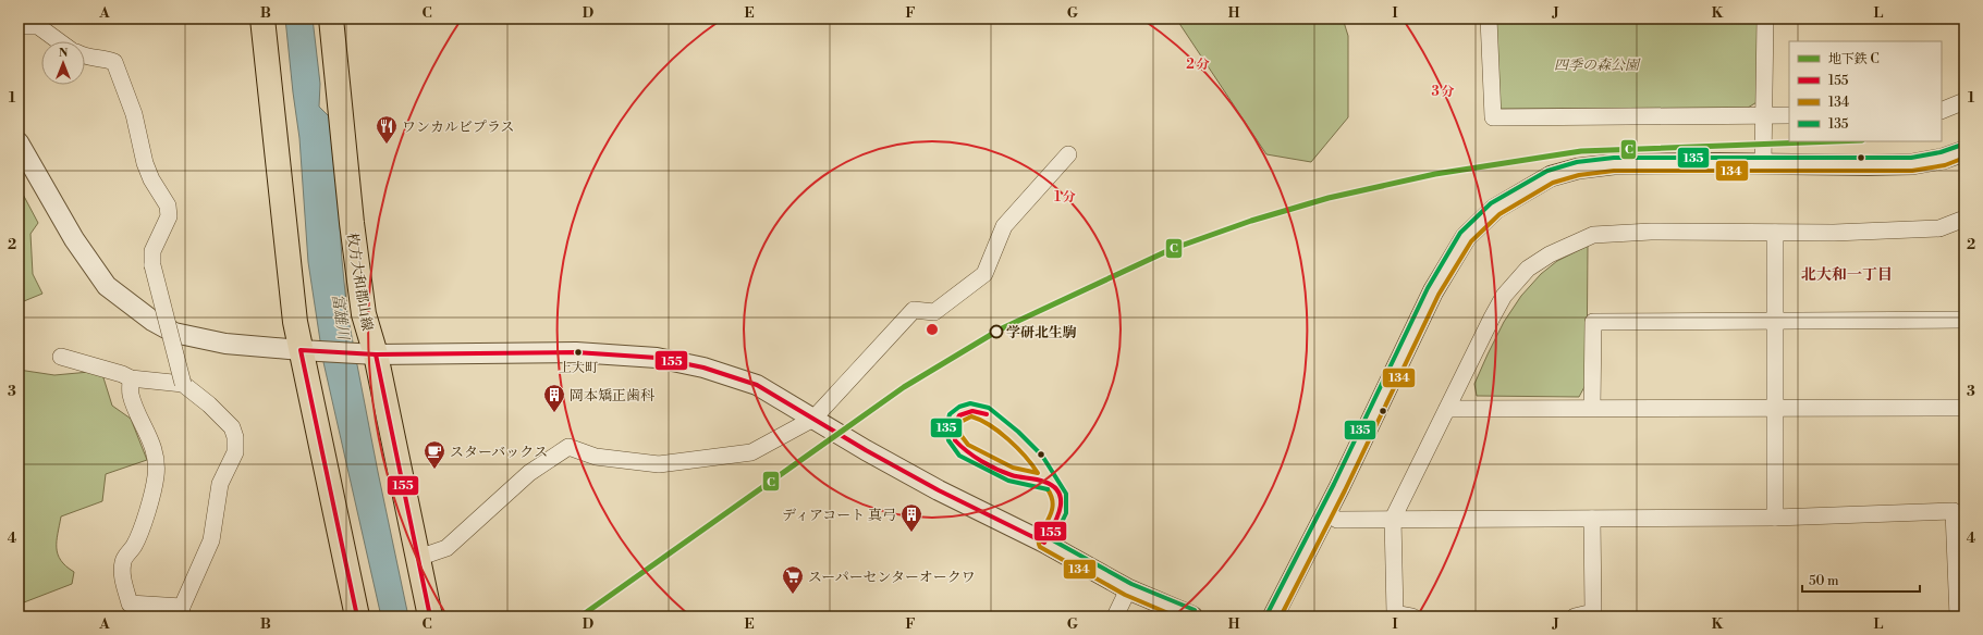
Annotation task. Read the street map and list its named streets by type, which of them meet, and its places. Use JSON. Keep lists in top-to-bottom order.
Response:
{
  "streets": {
    "main road": ["枚方大和郡山線"]
  },
  "districts": ["北大和一丁目"],
  "water": ["富雄川"],
  "parks": ["四季の森公園"],
  "places": {
    "restaurant": ["ワンカルビプラス"],
    "other": ["学研北生駒", "上大町"],
    "building": ["岡本矯正歯科", "ディアコート 真弓"],
    "cafe": ["スターバックス"],
    "supermarket": ["スーパーセンターオークワ"]
  },
  "lines": [
    "metro line C",
    "transit line 135",
    "transit line 134",
    "transit line 155"
  ],
  "legend": [
    "地下鉄 C",
    "155",
    "134",
    "135"
  ],
  "scale_bar": "50 m",
  "north": "top",
  "grid": {
    "columns": [
      "A",
      "B",
      "C",
      "D",
      "E",
      "F",
      "G",
      "H",
      "I",
      "J",
      "K",
      "L"
    ],
    "rows": [
      "1",
      "2",
      "3",
      "4"
    ]
  },
  "rings": ["2 分", "3 分", "1 分"]
}
